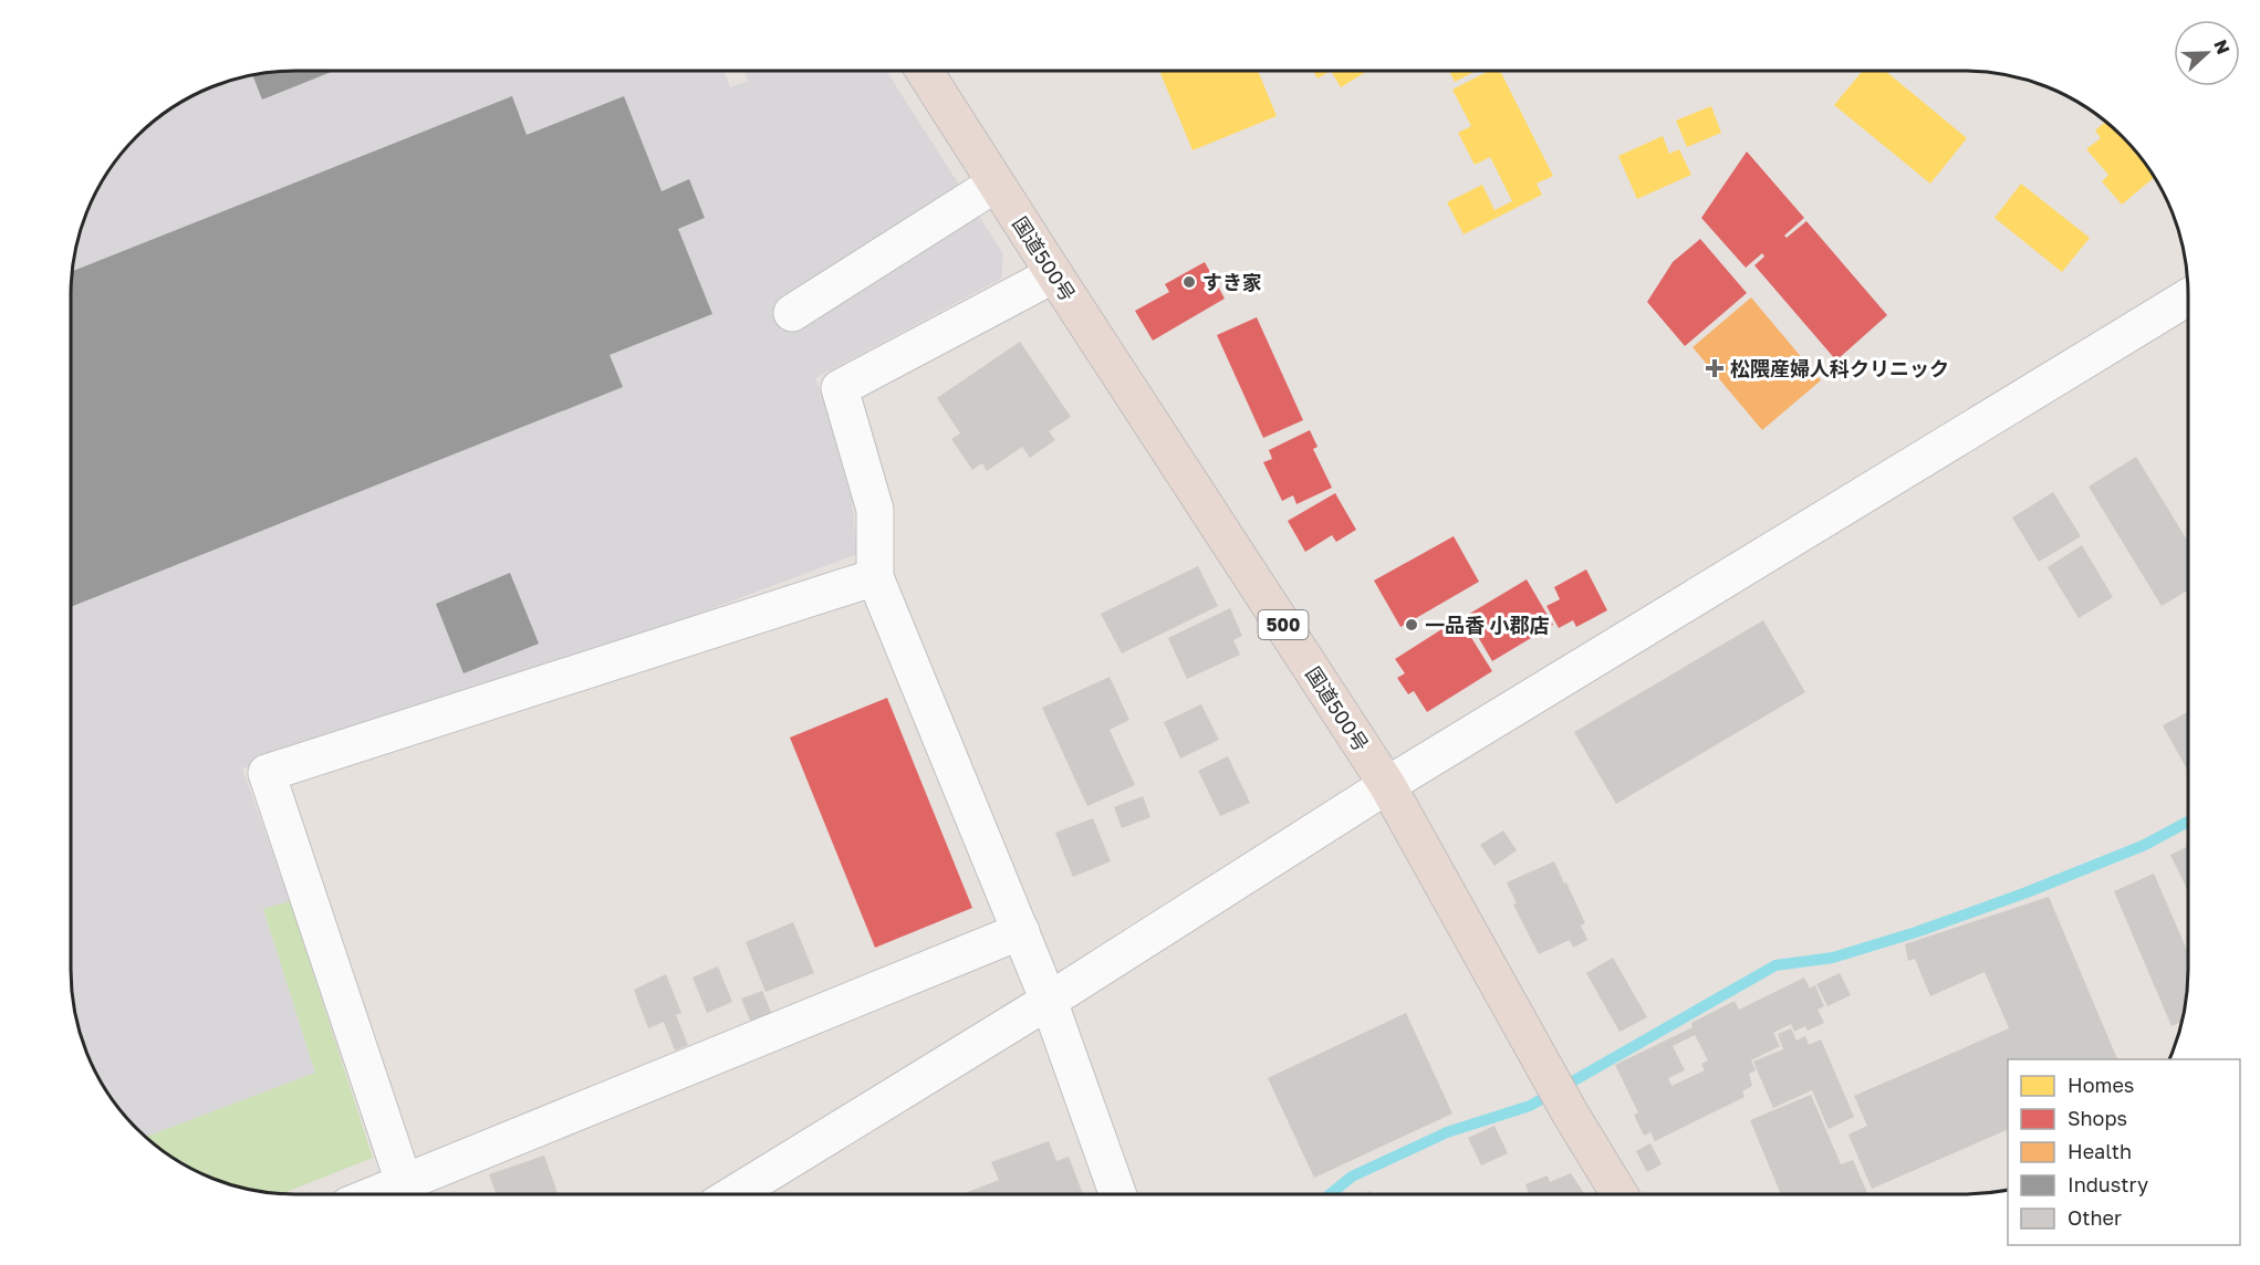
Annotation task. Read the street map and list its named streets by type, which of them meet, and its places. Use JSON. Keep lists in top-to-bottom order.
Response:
{
  "streets": {
    "highway": ["国道500号", "500"]
  },
  "places": {
    "other": ["すき家", "一品香 小郡店"],
    "health": ["松隈産婦人科クリニック"]
  },
  "legend": [
    "Homes",
    "Shops",
    "Health",
    "Industry",
    "Other"
  ],
  "north": "right"
}
